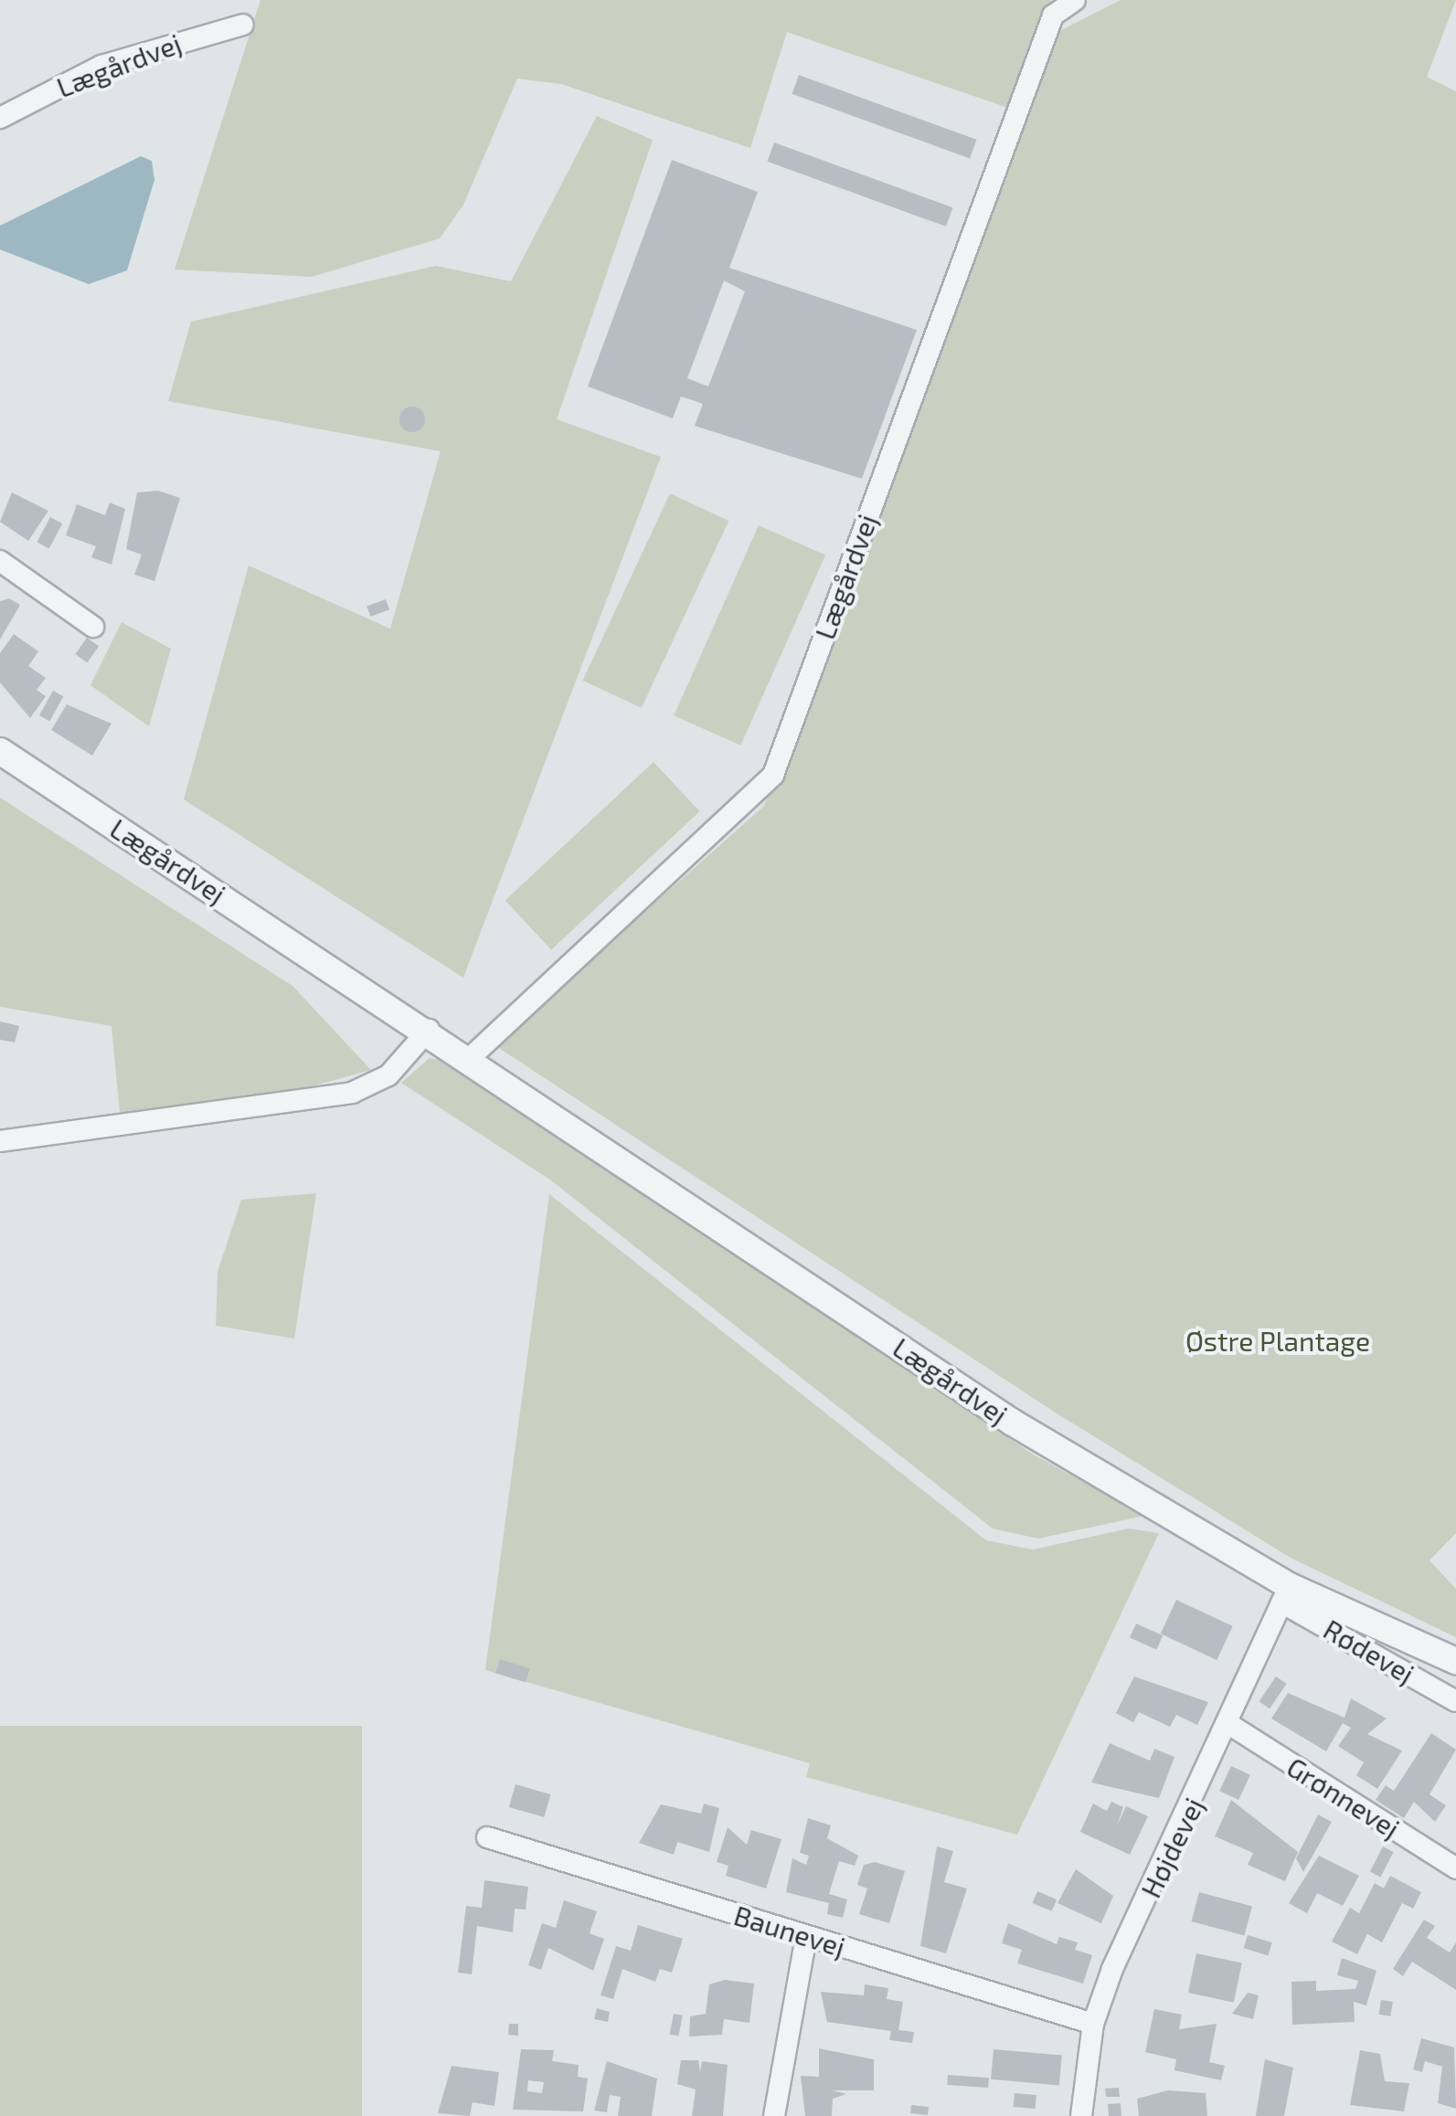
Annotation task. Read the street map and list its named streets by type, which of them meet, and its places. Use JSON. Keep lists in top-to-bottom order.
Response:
{
  "streets": {
    "street": [
      "Lægårdvej",
      "Rødevej",
      "Grønnevej",
      "Højdevej",
      "Baunevej"
    ]
  },
  "crossings": [
    ["Lægårdvej", "Rødevej"],
    ["Lægårdvej", "Højdevej"],
    ["Rødevej", "Højdevej"],
    ["Grønnevej", "Højdevej"],
    ["Højdevej", "Baunevej"]
  ],
  "parks": ["Østre Plantage"]
}
